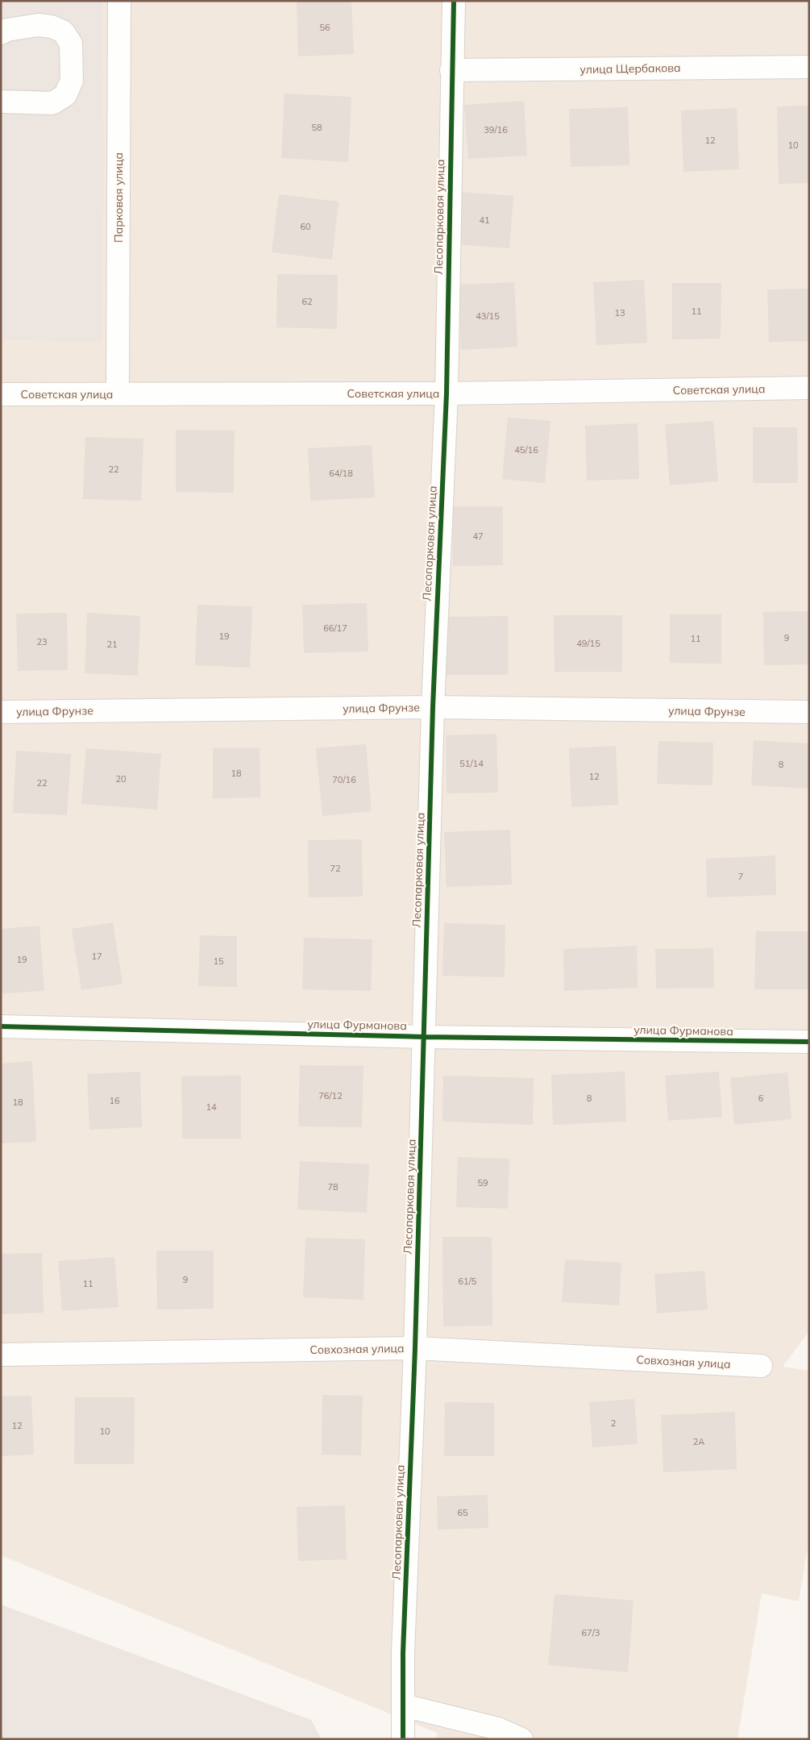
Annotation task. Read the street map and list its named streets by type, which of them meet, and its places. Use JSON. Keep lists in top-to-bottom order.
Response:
{
  "streets": {
    "street": [
      "улица Щербакова",
      "Парковая улица",
      "Лесопарковая улица",
      "Советская улица",
      "улица Фрунзе",
      "улица Фурманова",
      "Совхозная улица"
    ]
  },
  "crossings": [
    ["улица Щербакова", "Лесопарковая улица"],
    ["Парковая улица", "Советская улица"],
    ["Лесопарковая улица", "Советская улица"],
    ["Лесопарковая улица", "улица Фрунзе"],
    ["Лесопарковая улица", "улица Фурманова"],
    ["Лесопарковая улица", "Совхозная улица"]
  ],
  "house_numbers": [
    "56",
    "58",
    "39/16",
    "12",
    "10",
    "41",
    "60",
    "62",
    "11",
    "13",
    "43/15",
    "45/16",
    "22",
    "64/18",
    "47",
    "66/17",
    "19",
    "9",
    "11",
    "23",
    "49/15",
    "21",
    "51/14",
    "8",
    "18",
    "12",
    "20",
    "70/16",
    "22",
    "72",
    "7",
    "17",
    "19",
    "15",
    "76/12",
    "8",
    "6",
    "16",
    "18",
    "14",
    "59",
    "78",
    "9",
    "61/5",
    "11",
    "2",
    "12",
    "10",
    "2А",
    "65",
    "67/3"
  ]
}
